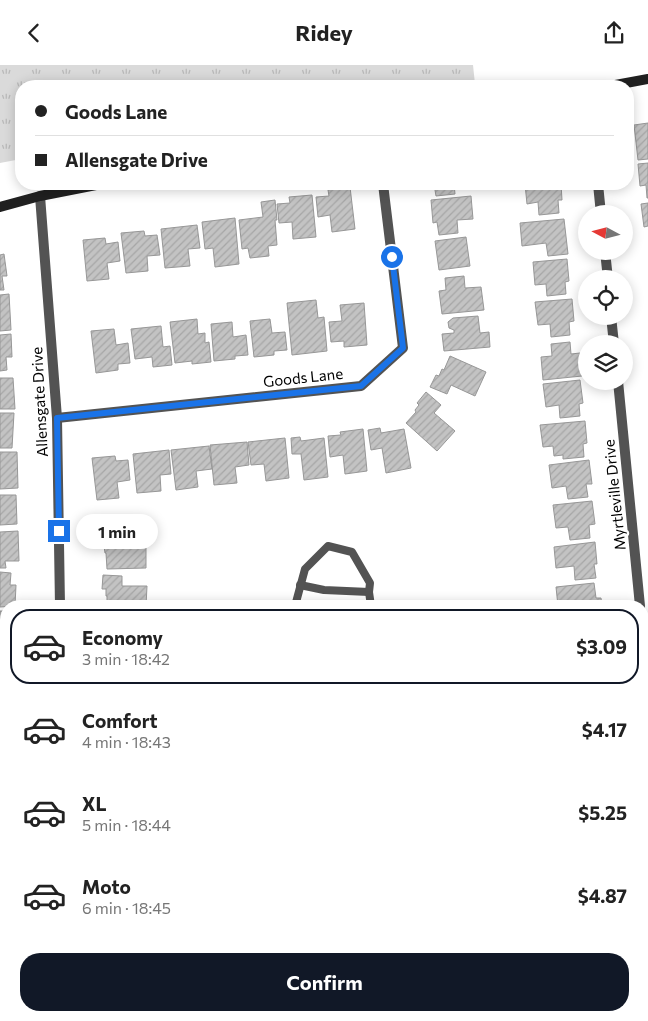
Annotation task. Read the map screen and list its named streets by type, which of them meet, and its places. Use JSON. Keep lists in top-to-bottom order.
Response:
{
  "streets": {
    "street": ["Goods Lane", "Allensgate Drive", "Myrtleville Drive"]
  },
  "crossings": [
    ["Goods Lane", "Allensgate Drive"]
  ],
  "north": "left",
  "page": {
    "header": "Ridey",
    "banner": ["Goods Lane", "Allensgate Drive"],
    "bubble": "1 min",
    "list": [
      {
        "name": "Economy",
        "note": "3 min · 18:42",
        "value": "$3.09"
      },
      {
        "name": "Comfort",
        "note": "4 min · 18:43",
        "value": "$4.17"
      },
      {
        "name": "XL",
        "note": "5 min · 18:44",
        "value": "$5.25"
      },
      {
        "name": "Moto",
        "note": "6 min · 18:45",
        "value": "$4.87"
      }
    ],
    "buttons": "Confirm"
  }
}
